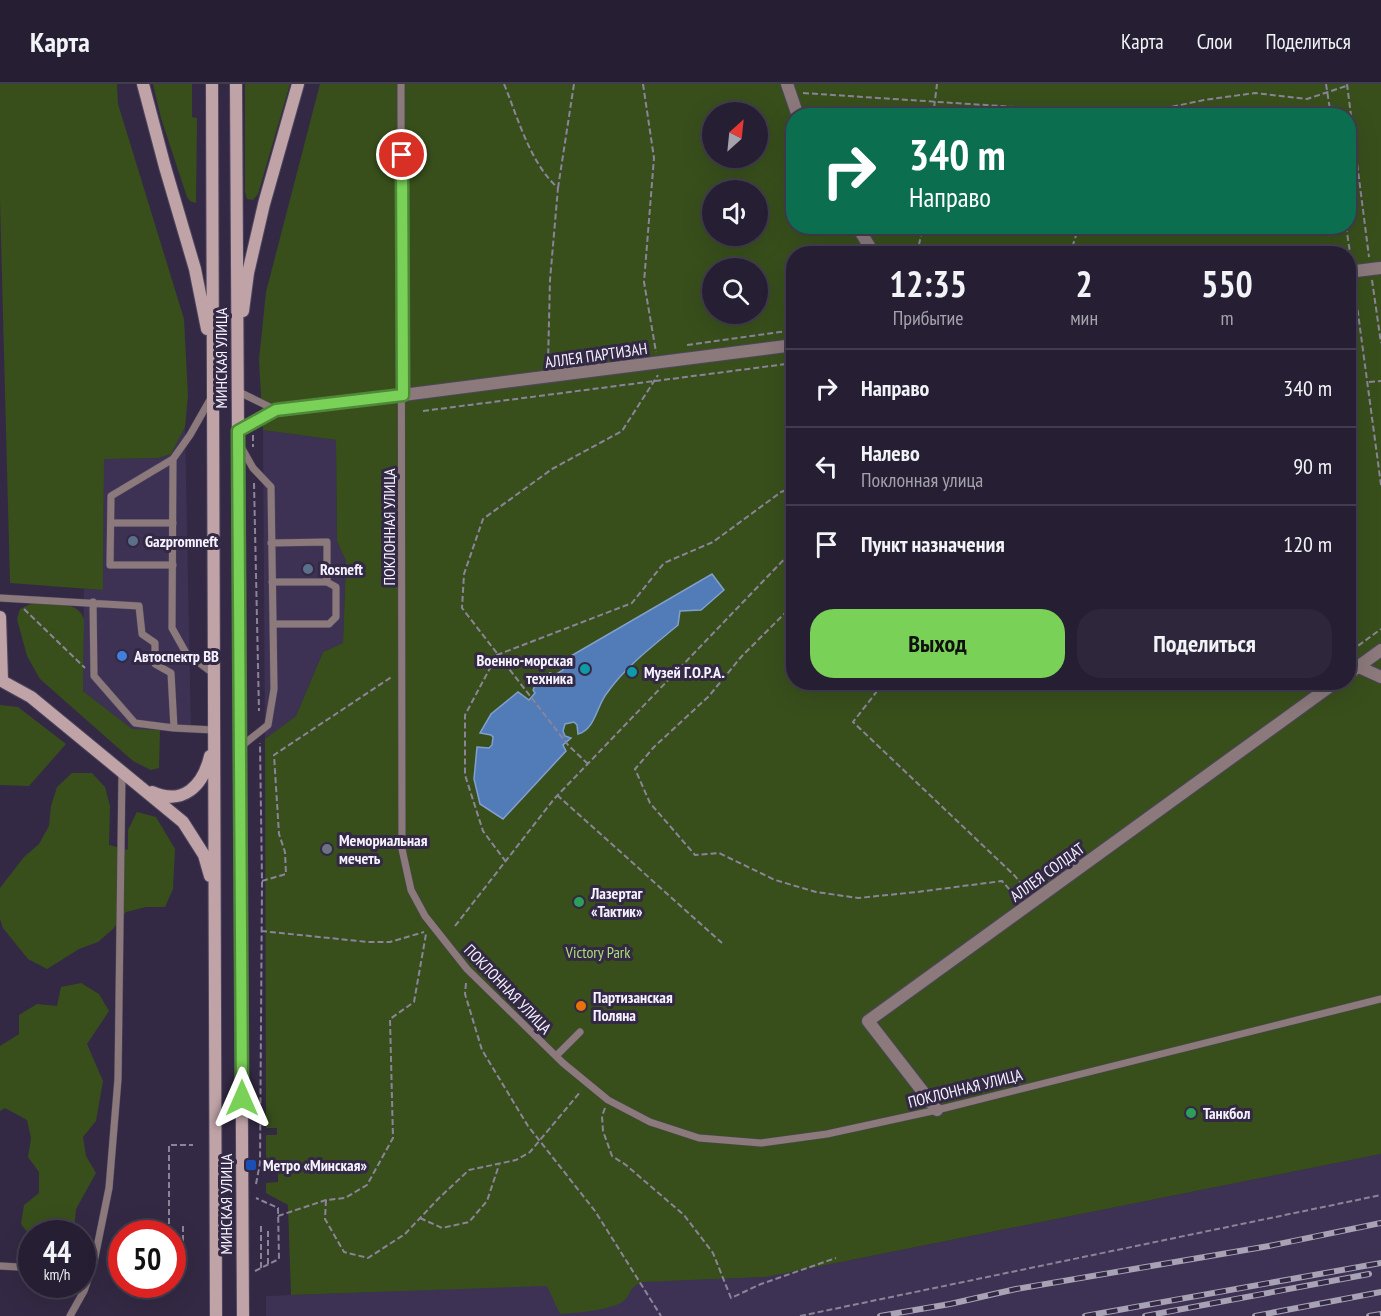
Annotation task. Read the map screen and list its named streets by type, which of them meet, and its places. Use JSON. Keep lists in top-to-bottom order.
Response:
{
  "streets": {
    "main road": ["МИНСКАЯ УЛИЦА"],
    "street": ["АЛЛЕЯ ПАРТИЗАН", "АЛЛЕЯ СОЛДАТ"],
    "lane": ["ПОКЛОННАЯ УЛИЦА"]
  },
  "crossings": [
    ["АЛЛЕЯ ПАРТИЗАН", "ПОКЛОННАЯ УЛИЦА"],
    ["ПОКЛОННАЯ УЛИЦА", "АЛЛЕЯ СОЛДАТ"]
  ],
  "parks": ["Victory Park"],
  "places": {
    "other": [
      "Gazpromneft",
      "Rosneft",
      "Автоспектр ВВ",
      "Военно-морская техника",
      "Музей Г.О.Р.А.",
      "Мемориальная мечеть",
      "Лазертаг «Тактик»",
      "Партизанская Поляна",
      "Танкбол"
    ],
    "transit": ["Метро «Минская»"]
  },
  "north": "top right",
  "page": {
    "header": "Карта",
    "nav": ["Карта", "Слои", "Поделиться"],
    "turn": ["340 m", "Направо"],
    "eta": [
      "12:35",
      "Прибытие",
      "2",
      "мин",
      "550",
      "m"
    ],
    "list": [
      {
        "name": "Направо",
        "value": "340 m"
      },
      {
        "name": "Налево",
        "note": "Поклонная улица",
        "value": "90 m"
      },
      {
        "name": "Пункт назначения",
        "value": "120 m"
      }
    ],
    "buttons": ["Выход", "Поделиться"],
    "speed": "44 km/h",
    "limit": "50"
  }
}
